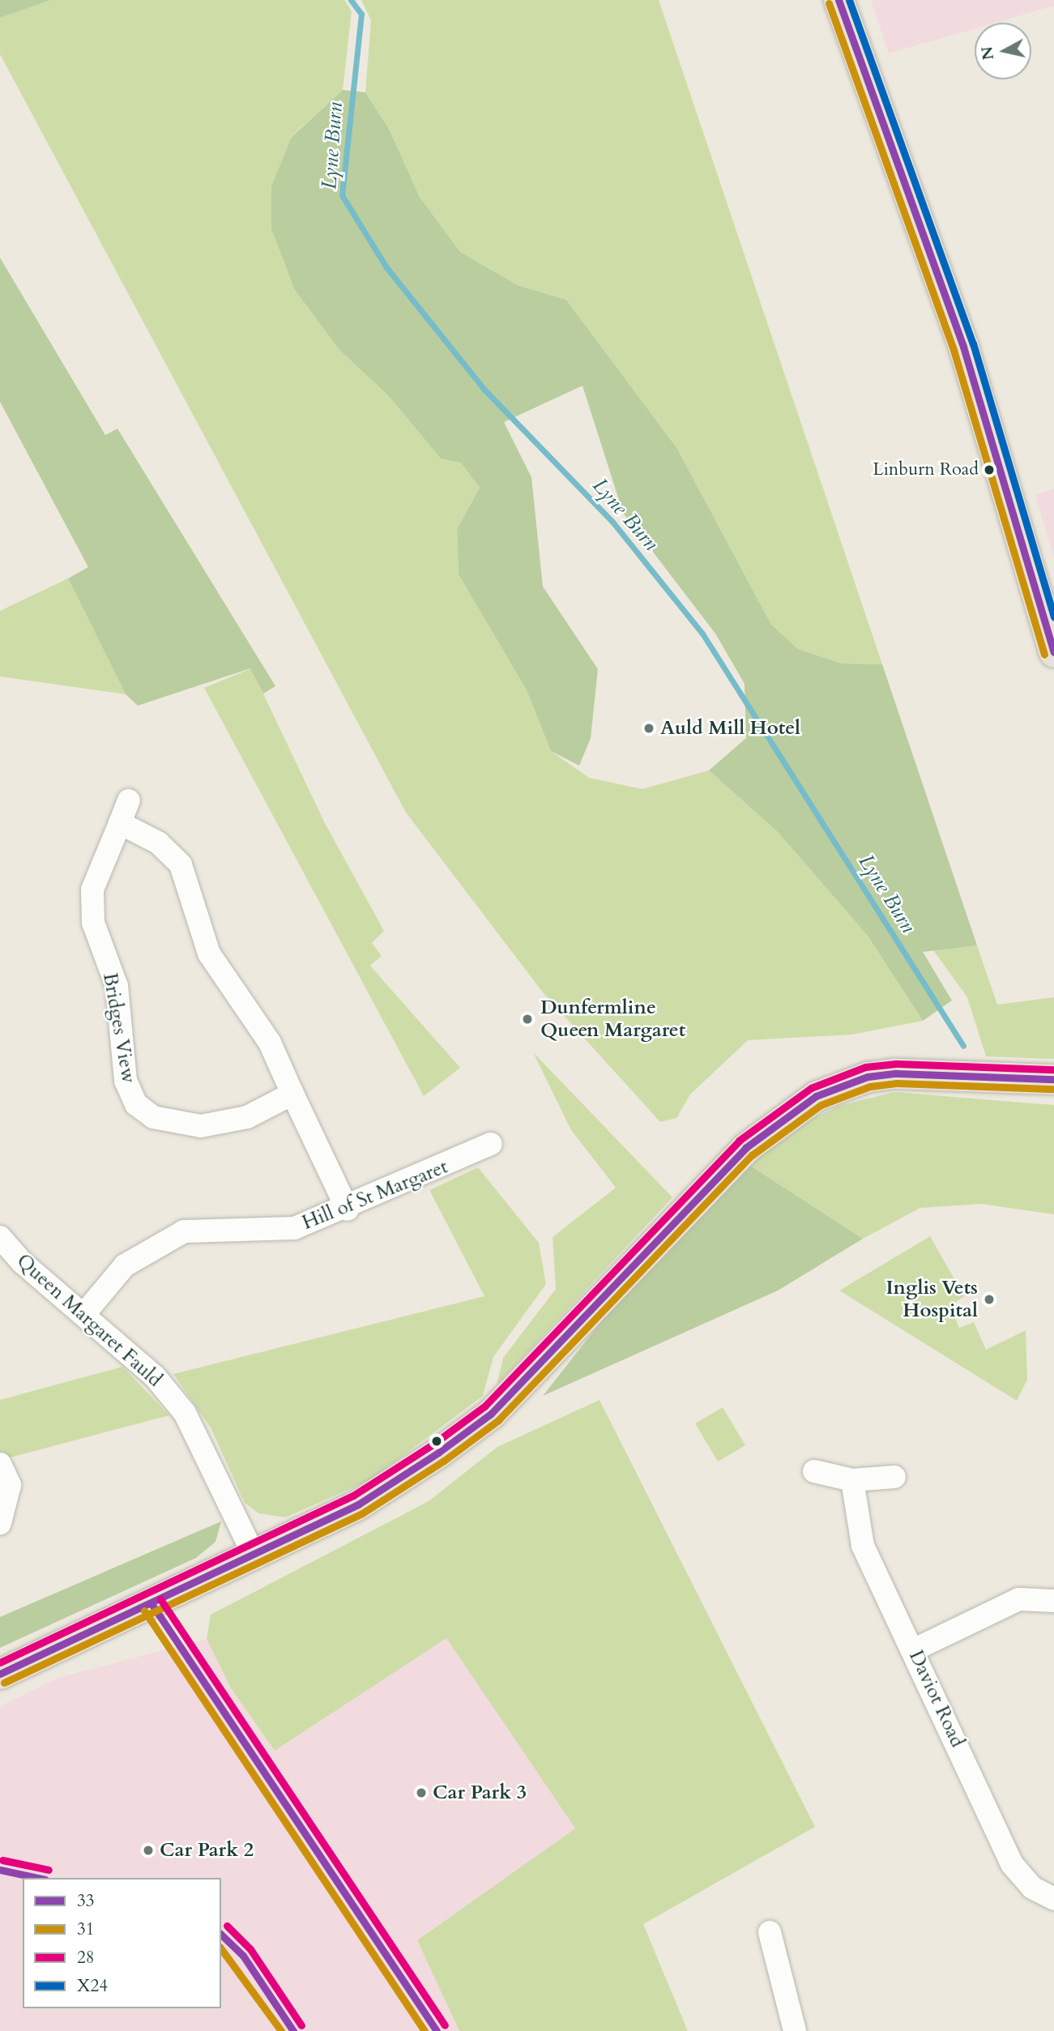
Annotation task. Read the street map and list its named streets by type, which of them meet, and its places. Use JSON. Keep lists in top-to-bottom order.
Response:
{
  "streets": {
    "street": [
      "Bridges View",
      "Hill of St Margaret",
      "Queen Margaret Fauld",
      "Daviot Road"
    ]
  },
  "crossings": [
    ["Hill of St Margaret", "Queen Margaret Fauld"]
  ],
  "water": ["Lyne Burn"],
  "places": [
    "Linburn Road",
    "Auld Mill Hotel",
    "Dunfermline Queen Margaret",
    "Inglis Vets Hospital",
    "Car Park 3",
    "Car Park 2"
  ],
  "lines": [
    "transit line 33",
    "transit line X24",
    "transit line 31",
    "transit line 28"
  ],
  "legend": [
    "33",
    "31",
    "28",
    "X24"
  ],
  "north": "left"
}
